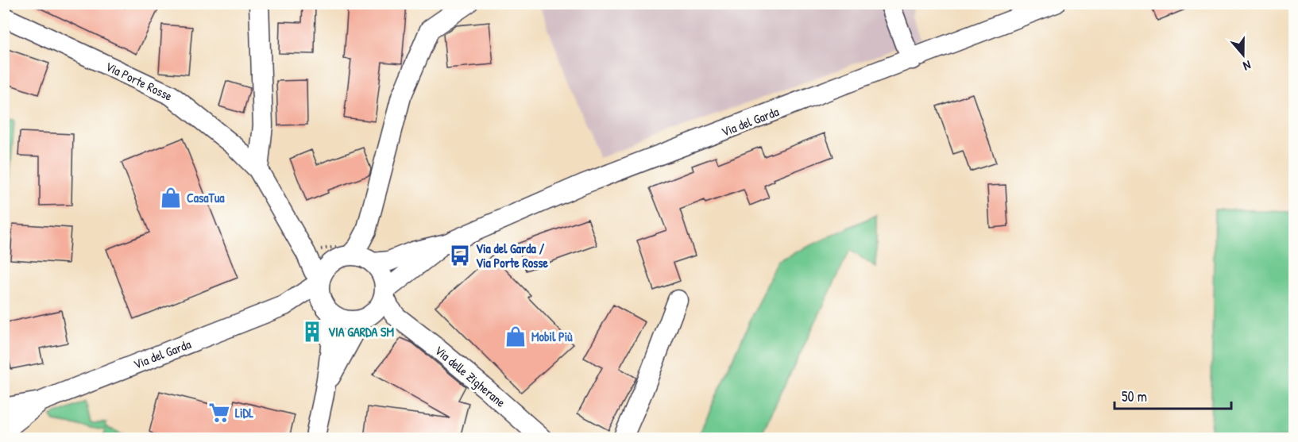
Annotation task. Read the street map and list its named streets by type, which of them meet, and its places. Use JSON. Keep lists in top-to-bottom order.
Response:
{
  "streets": {
    "street": ["Via Porte Rosse", "Via del Garda", "Via delle Zigherane"]
  },
  "crossings": [
    ["Via Porte Rosse", "Via del Garda"],
    ["Via Porte Rosse", "Via delle Zigherane"],
    ["Via del Garda", "Via delle Zigherane"]
  ],
  "places": {
    "shop": ["CasaTua", "Mobil Più"],
    "bus stop": ["Via del Garda / Via Porte Rosse"],
    "building": ["VIA GARDA SM"],
    "supermarket": ["LiDL"]
  },
  "scale_bar": "50 m",
  "north": "bottom"
}
